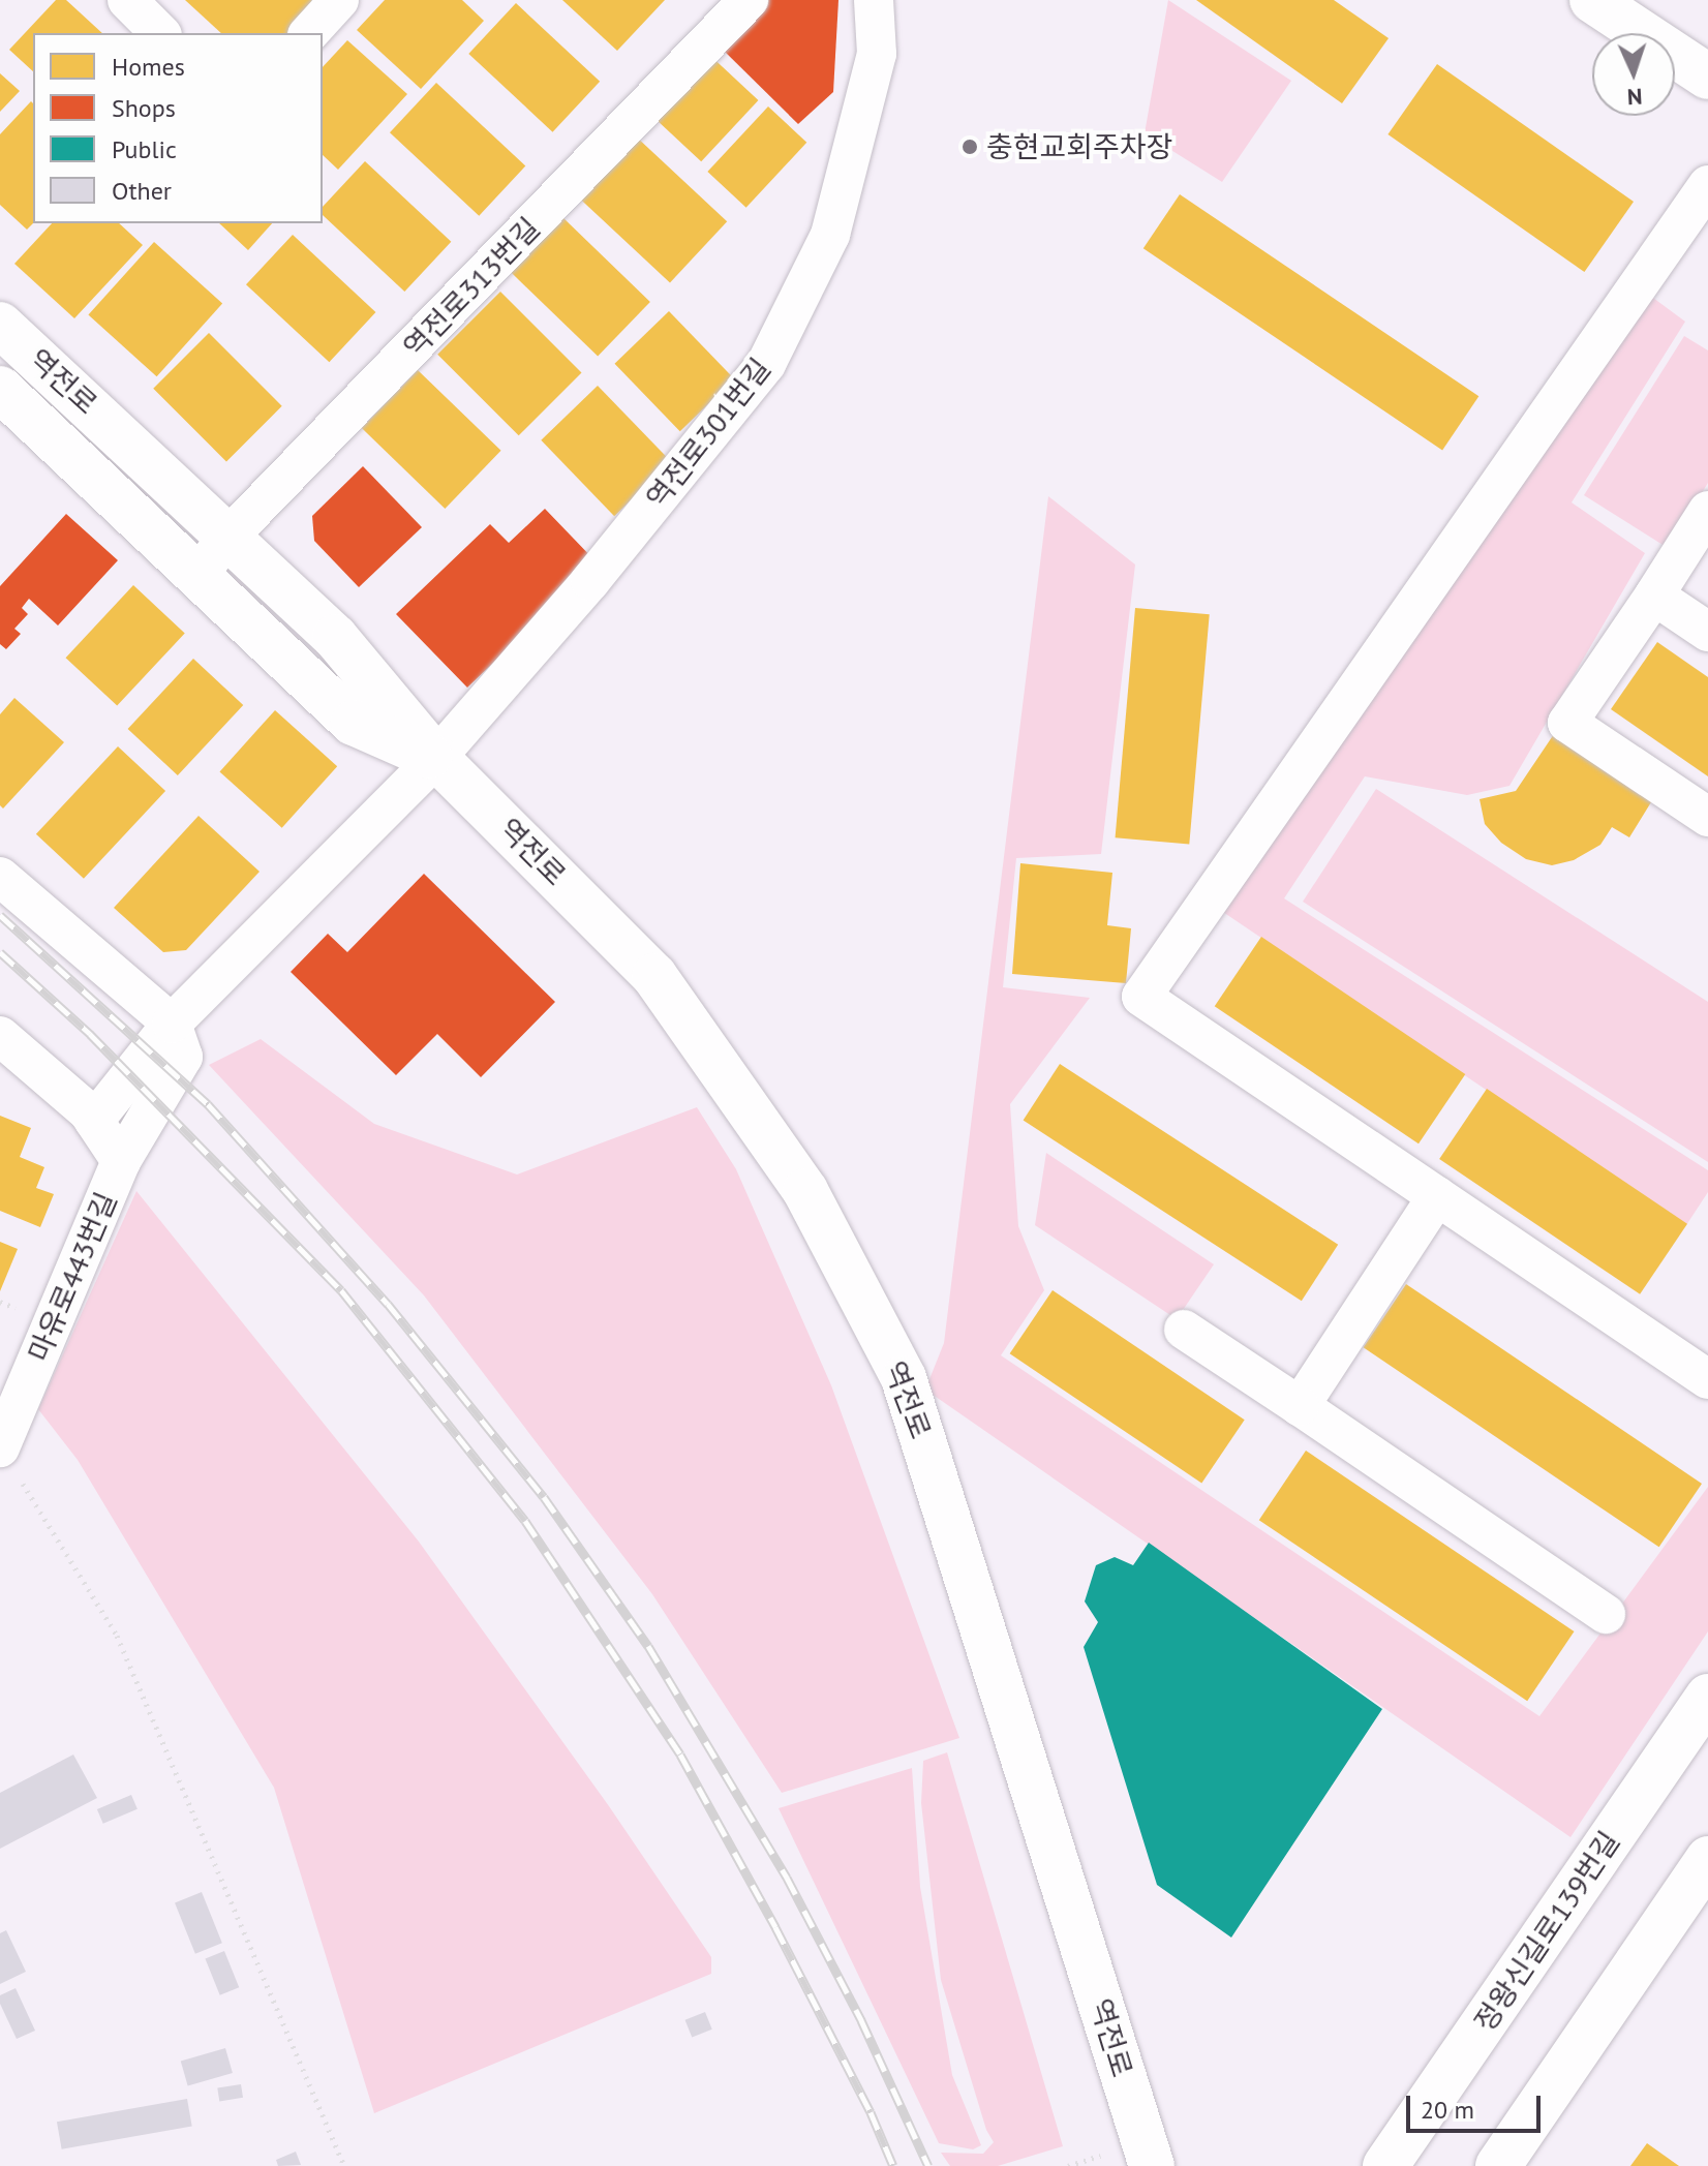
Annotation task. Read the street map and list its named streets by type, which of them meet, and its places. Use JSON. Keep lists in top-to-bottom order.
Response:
{
  "streets": {
    "main road": ["역전로", "정왕신길로139번길"],
    "street": ["역전로313번길", "역전로301번길", "마유로443번길"]
  },
  "crossings": [
    ["역전로313번길", "역전로"],
    ["역전로", "역전로301번길"],
    ["역전로301번길", "마유로443번길"]
  ],
  "places": ["충현교회주차장"],
  "legend": [
    "Homes",
    "Shops",
    "Public",
    "Other"
  ],
  "scale_bar": "20 m",
  "north": "bottom"
}
